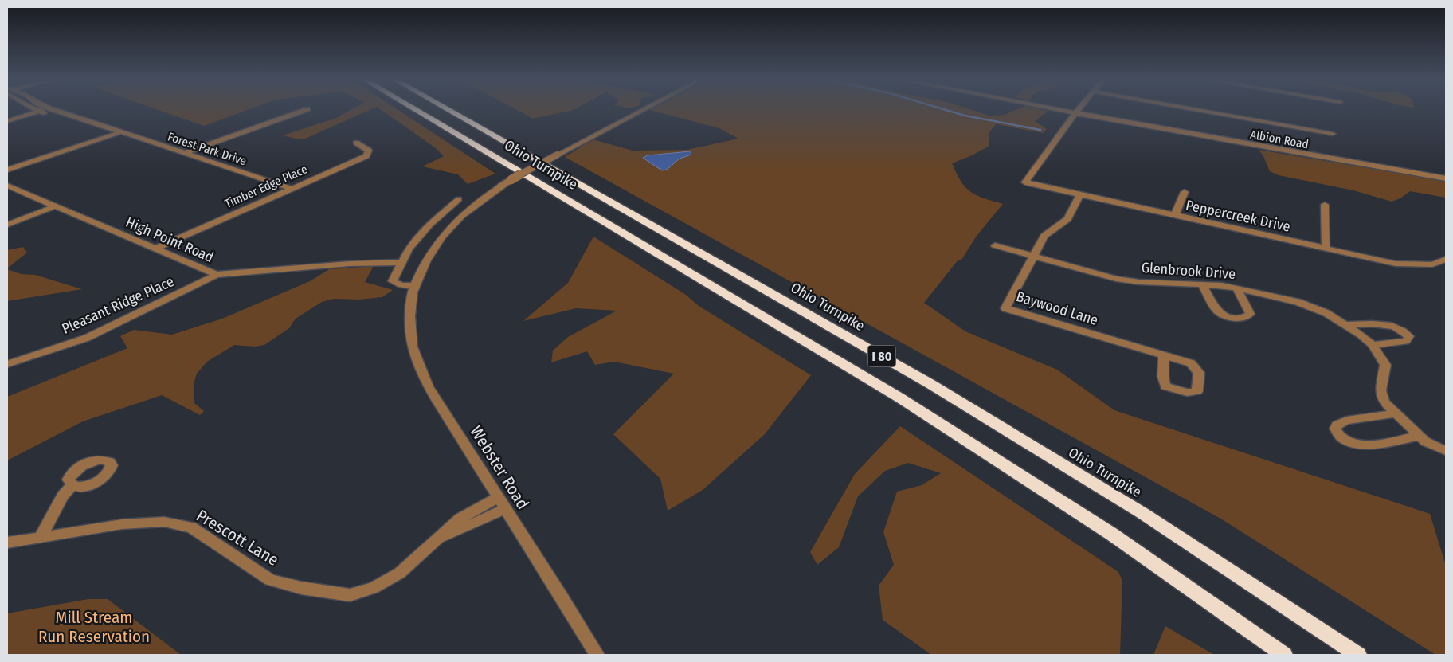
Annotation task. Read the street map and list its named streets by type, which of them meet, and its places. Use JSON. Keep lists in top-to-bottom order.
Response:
{
  "streets": {
    "highway": ["Ohio Turnpike", "I 80"],
    "street": [
      "Albion Road",
      "Forest Park Drive",
      "Timber Edge Place",
      "Peppercreek Drive",
      "High Point Road",
      "Glenbrook Drive",
      "Pleasant Ridge Place",
      "Baywood Lane",
      "Webster Road",
      "Prescott Lane"
    ]
  },
  "crossings": [
    ["Albion Road", "Peppercreek Drive"],
    ["Forest Park Drive", "Timber Edge Place"],
    ["Timber Edge Place", "High Point Road"],
    ["Peppercreek Drive", "Baywood Lane"],
    ["High Point Road", "Pleasant Ridge Place"],
    ["Glenbrook Drive", "Baywood Lane"],
    ["Webster Road", "Prescott Lane"]
  ],
  "parks": ["Mill Stream Run Reservation"]
}
